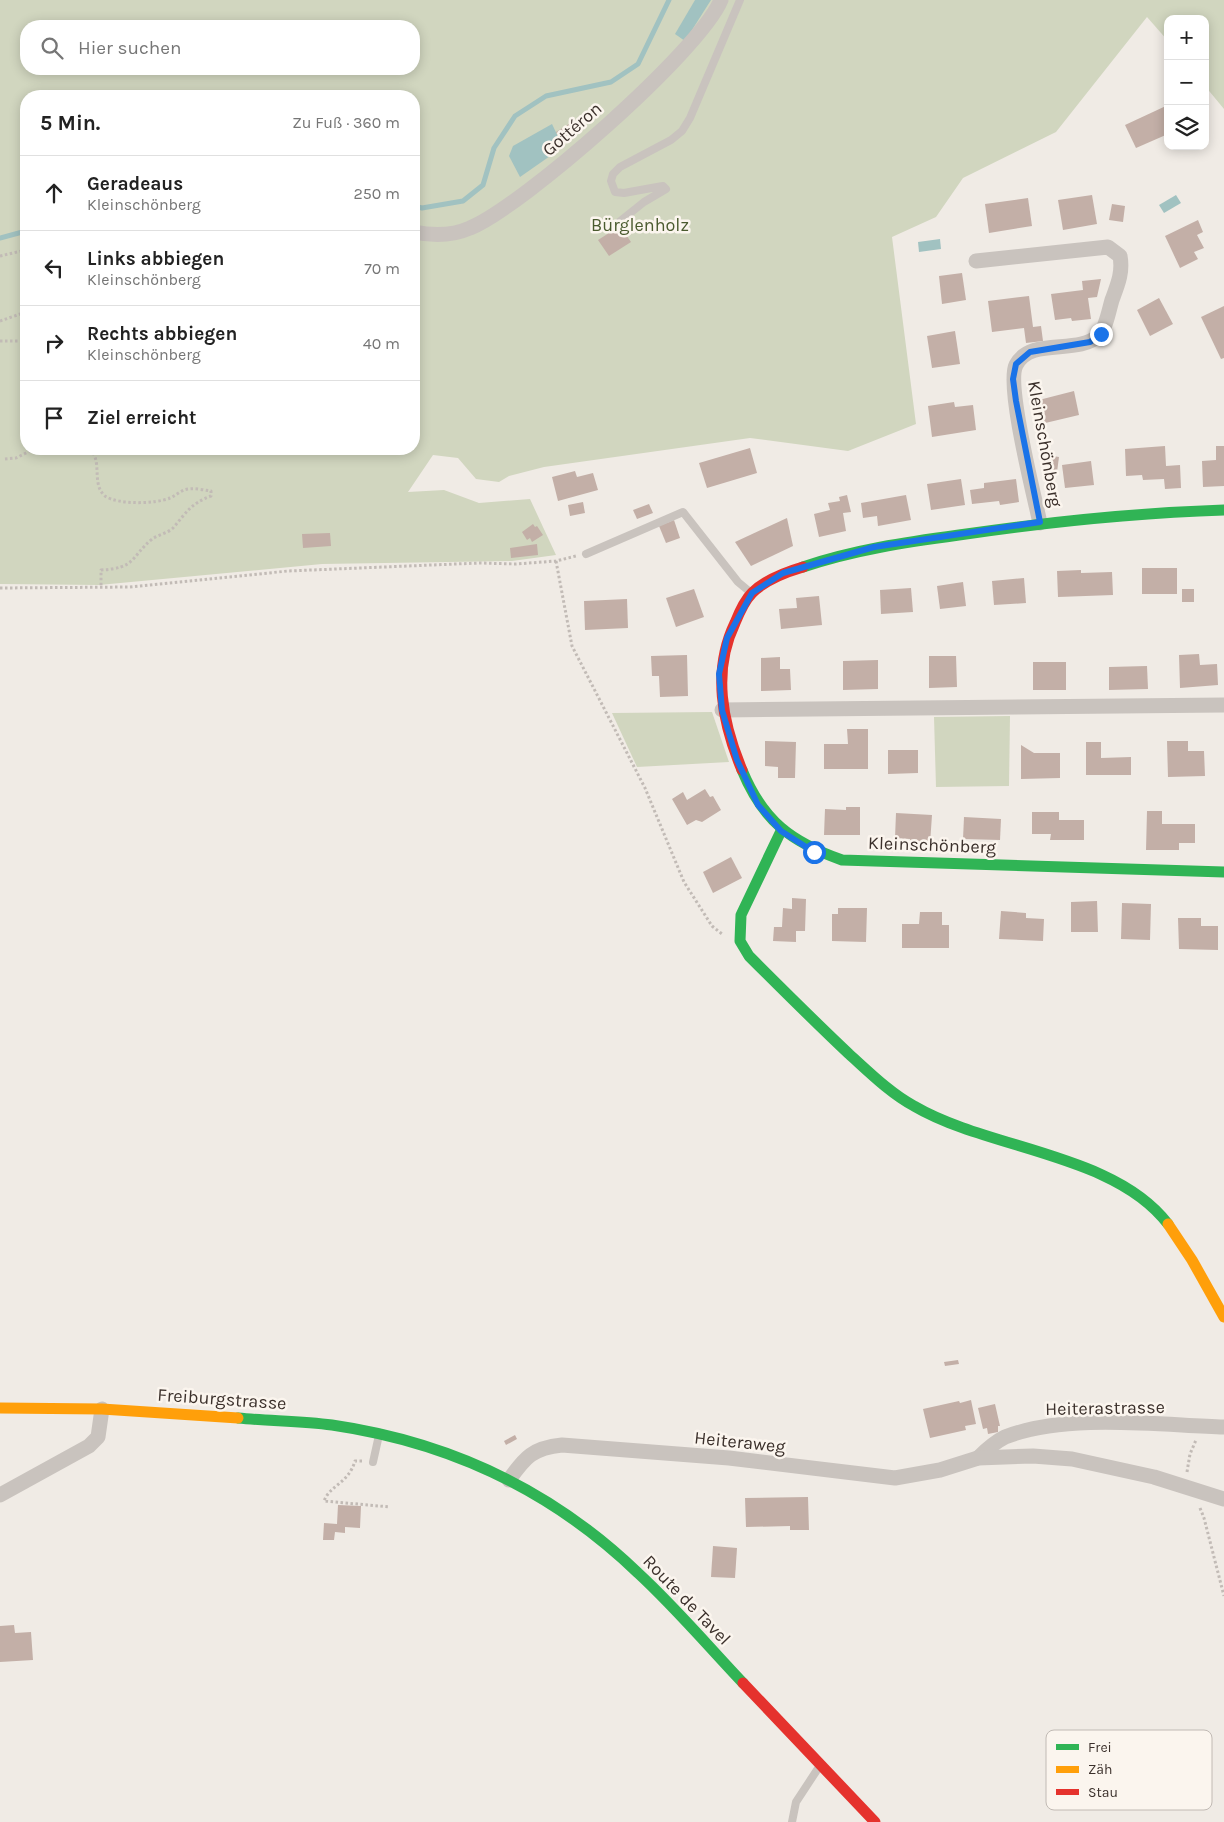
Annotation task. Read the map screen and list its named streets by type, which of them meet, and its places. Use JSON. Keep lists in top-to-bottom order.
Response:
{
  "streets": {
    "street": [
      "Gottéron",
      "Kleinschönberg",
      "Freiburgstrasse",
      "Heiterastrasse",
      "Heiteraweg",
      "Route de Tavel"
    ]
  },
  "crossings": [
    ["Freiburgstrasse", "Route de Tavel"],
    ["Heiterastrasse", "Heiteraweg"],
    ["Heiteraweg", "Route de Tavel"]
  ],
  "parks": ["Bürglenholz"],
  "legend": ["Frei", "Zäh", "Stau"],
  "page": {
    "map_buttons": ["+", "−"],
    "search": "Hier suchen",
    "heading": ["5 Min.", "Zu Fuß · 360 m"],
    "list": [
      ["Geradeaus", "Kleinschönberg", "250 m"],
      ["Links abbiegen", "Kleinschönberg", "70 m"],
      ["Rechts abbiegen", "Kleinschönberg", "40 m"],
      "Ziel erreicht"
    ]
  }
}
